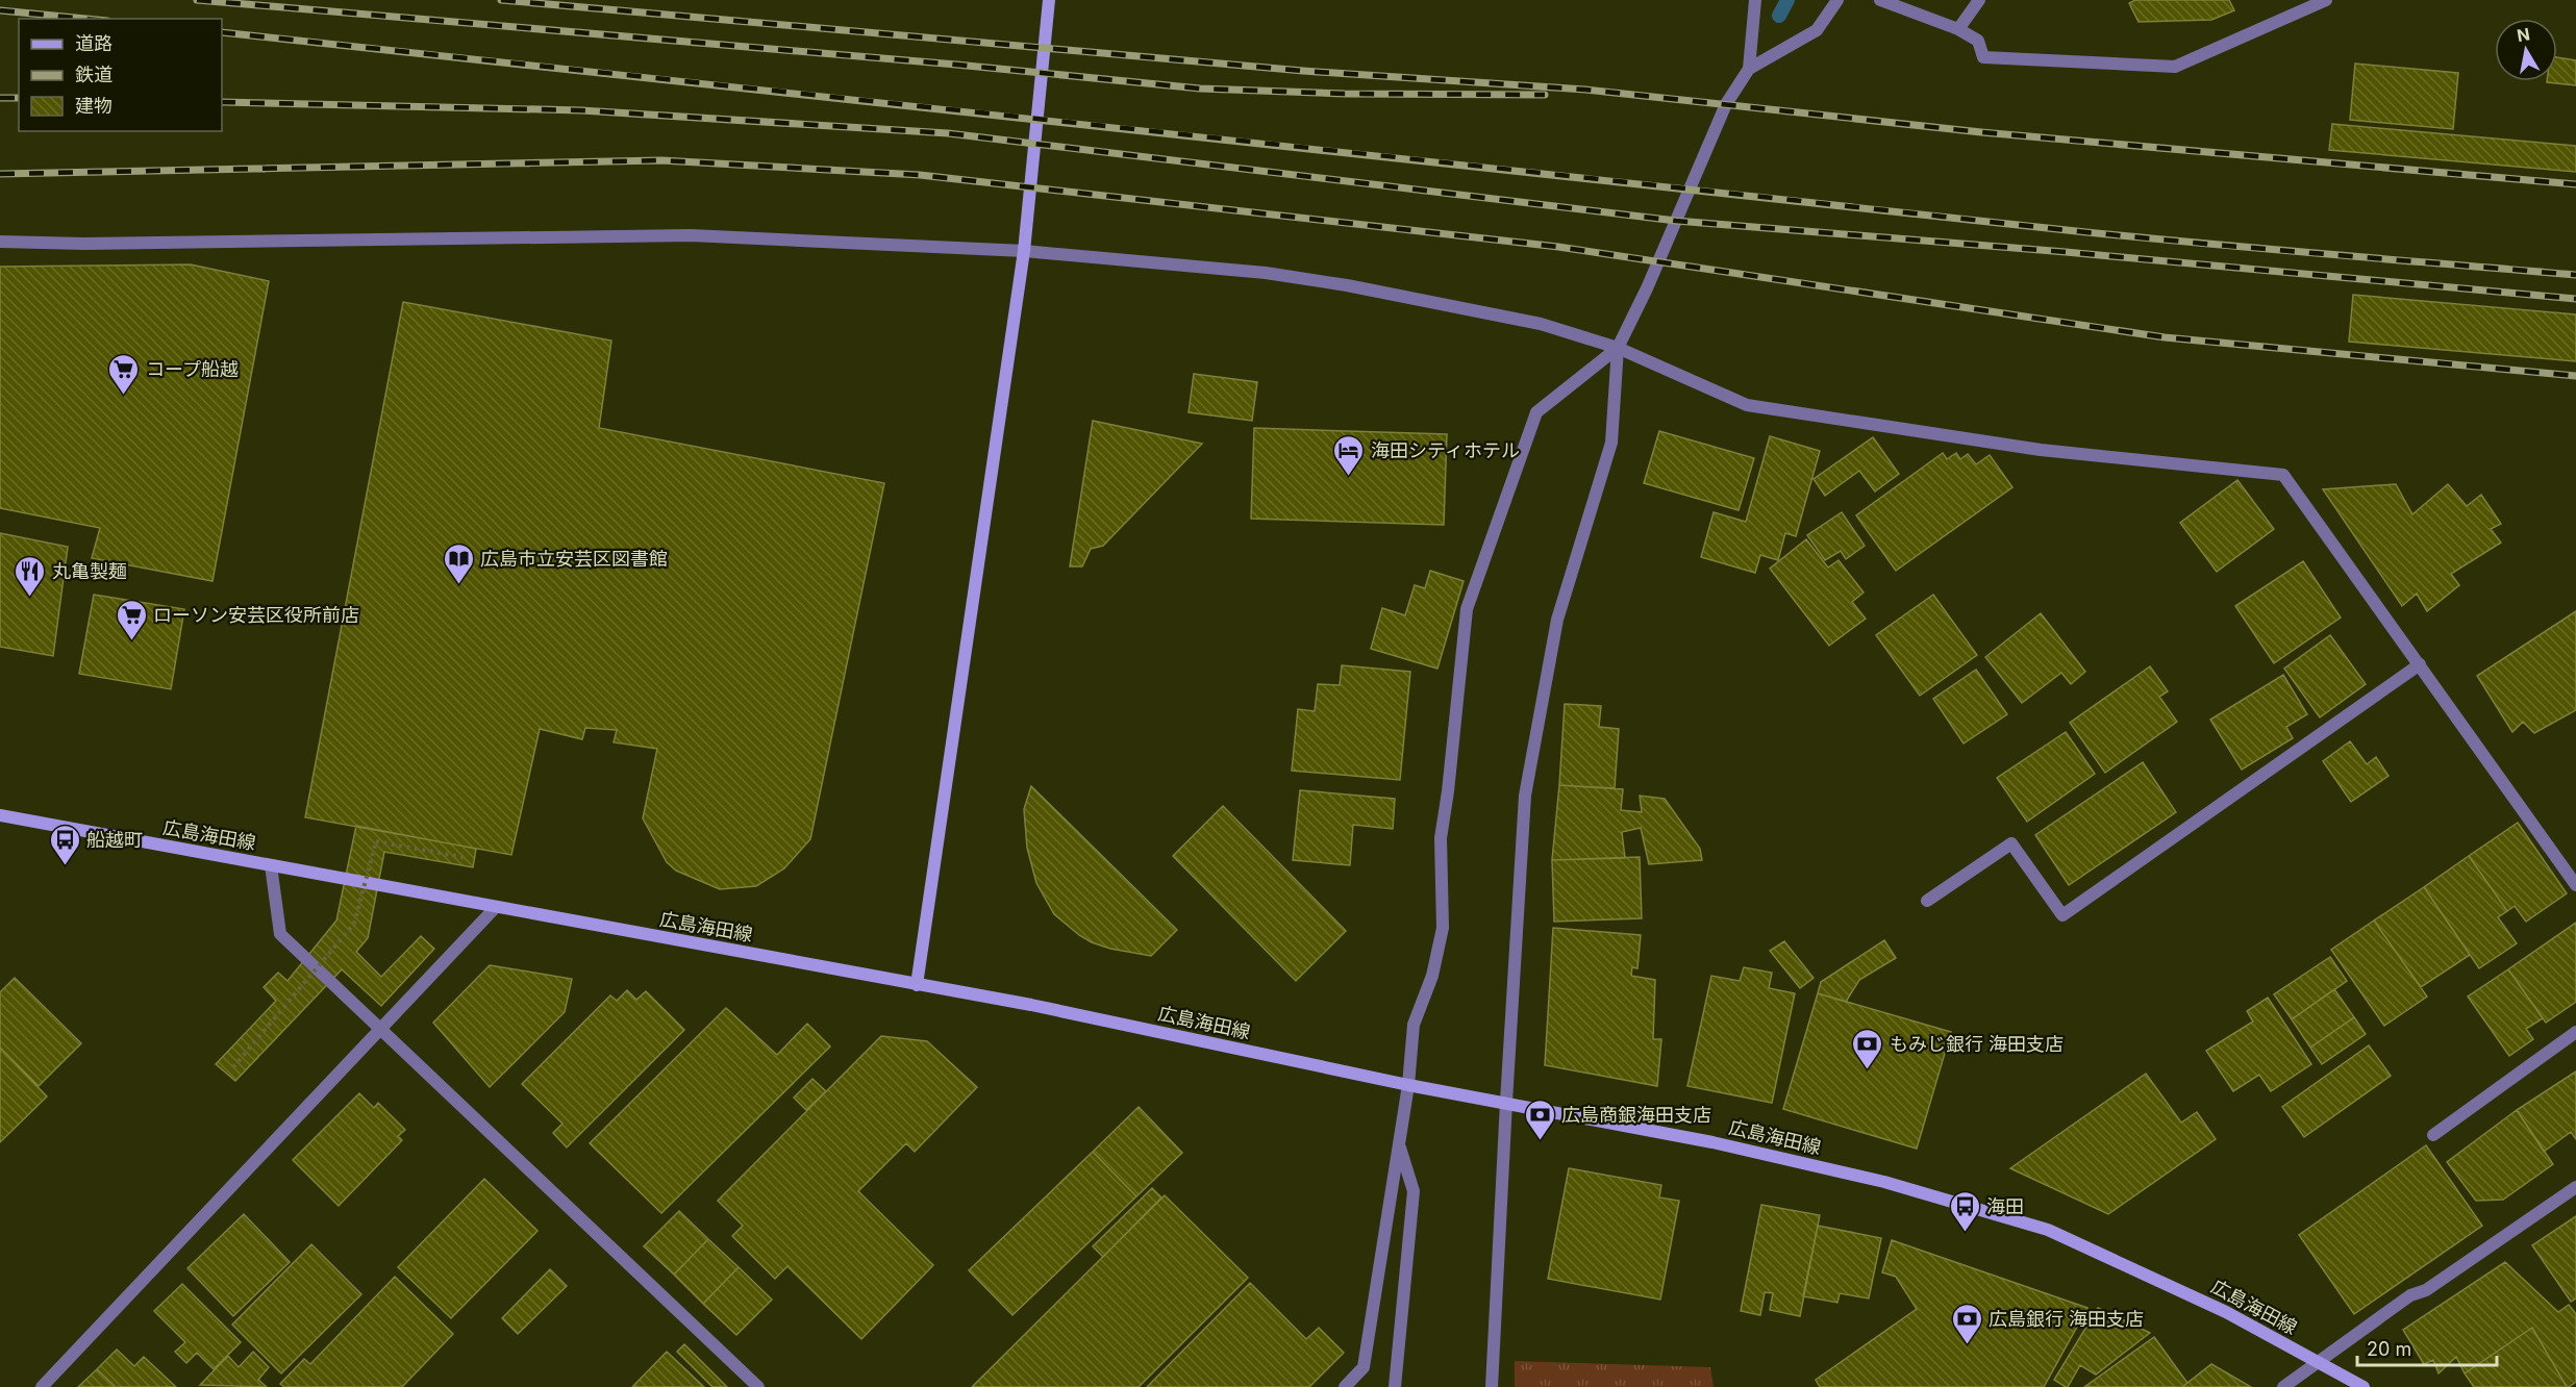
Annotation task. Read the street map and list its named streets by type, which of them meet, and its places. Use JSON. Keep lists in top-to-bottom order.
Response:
{
  "streets": {
    "main road": ["広島海田線"]
  },
  "places": {
    "supermarket": ["コープ船越", "ローソン安芸区役所前店"],
    "hotel": ["海田シティホテル"],
    "library": ["広島市立安芸区図書館"],
    "restaurant": ["丸亀製麺"],
    "bus stop": ["船越町", "海田"],
    "bank": ["もみじ銀行 海田支店", "広島商銀海田支店", "広島銀行 海田支店"]
  },
  "legend": ["道路", "鉄道", "建物"],
  "scale_bar": "20 m",
  "north": "top"
}
